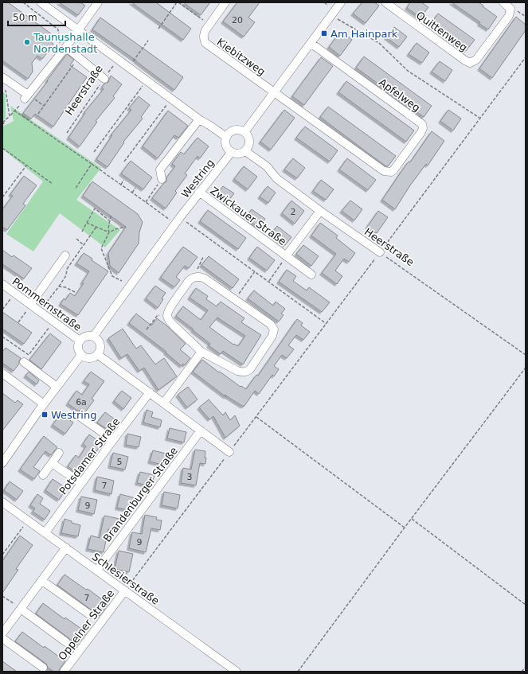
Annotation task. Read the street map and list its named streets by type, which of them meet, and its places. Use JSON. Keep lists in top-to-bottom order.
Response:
{
  "streets": {
    "street": [
      "Quittenweg",
      "Kiebitzweg",
      "Heerstraße",
      "Apfelweg",
      "Westring",
      "Zwickauer Straße",
      "Pommernstraße",
      "Potsdamer Straße",
      "Brandenburger Straße",
      "Schlesierstraße",
      "Oppelner Straße"
    ]
  },
  "crossings": [
    ["Kiebitzweg", "Apfelweg"],
    ["Heerstraße", "Westring"],
    ["Heerstraße", "Zwickauer Straße"],
    ["Westring", "Zwickauer Straße"],
    ["Westring", "Pommernstraße"],
    ["Potsdamer Straße", "Schlesierstraße"],
    ["Brandenburger Straße", "Schlesierstraße"],
    ["Schlesierstraße", "Oppelner Straße"]
  ],
  "places": {
    "transit": ["Am Hainpark", "Westring"],
    "other": ["Taunushalle Nordenstadt"]
  },
  "house_numbers": [
    "20",
    "2",
    "6a",
    "5",
    "3",
    "7",
    "9",
    "9",
    "7"
  ],
  "scale_bar": "50 m"
}
